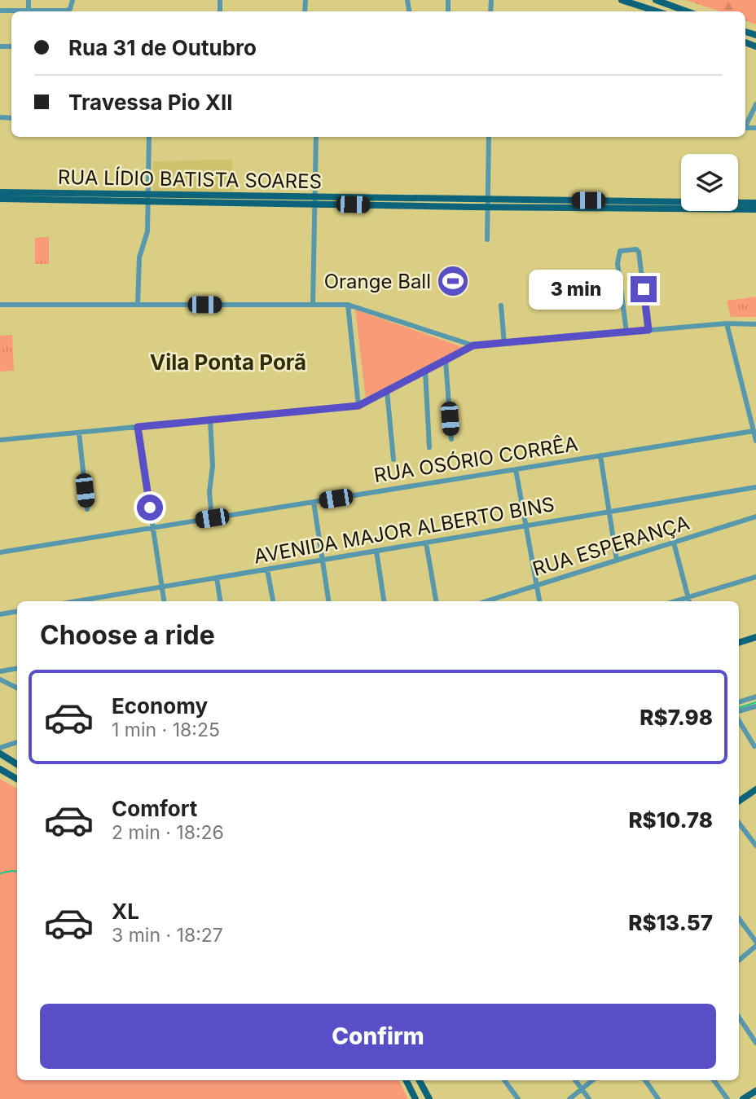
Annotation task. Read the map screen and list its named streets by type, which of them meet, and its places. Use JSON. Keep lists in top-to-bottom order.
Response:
{
  "streets": {
    "main road": ["RUA LÍDIO BATISTA SOARES"],
    "street": ["RUA OSÓRIO CORRÊA", "AVENIDA MAJOR ALBERTO BINS", "RUA ESPERANÇA"]
  },
  "districts": ["Vila Ponta Porã"],
  "places": {
    "sports": ["Orange Ball"]
  },
  "page": {
    "banner": ["Rua 31 de Outubro", "Travessa Pio XII"],
    "bubble": "3 min",
    "heading": "Choose a ride",
    "list": [
      {
        "name": "Economy",
        "note": "1 min · 18:25",
        "value": "R$7.98"
      },
      {
        "name": "Comfort",
        "note": "2 min · 18:26",
        "value": "R$10.78"
      },
      {
        "name": "XL",
        "note": "3 min · 18:27",
        "value": "R$13.57"
      }
    ],
    "buttons": "Confirm"
  }
}
